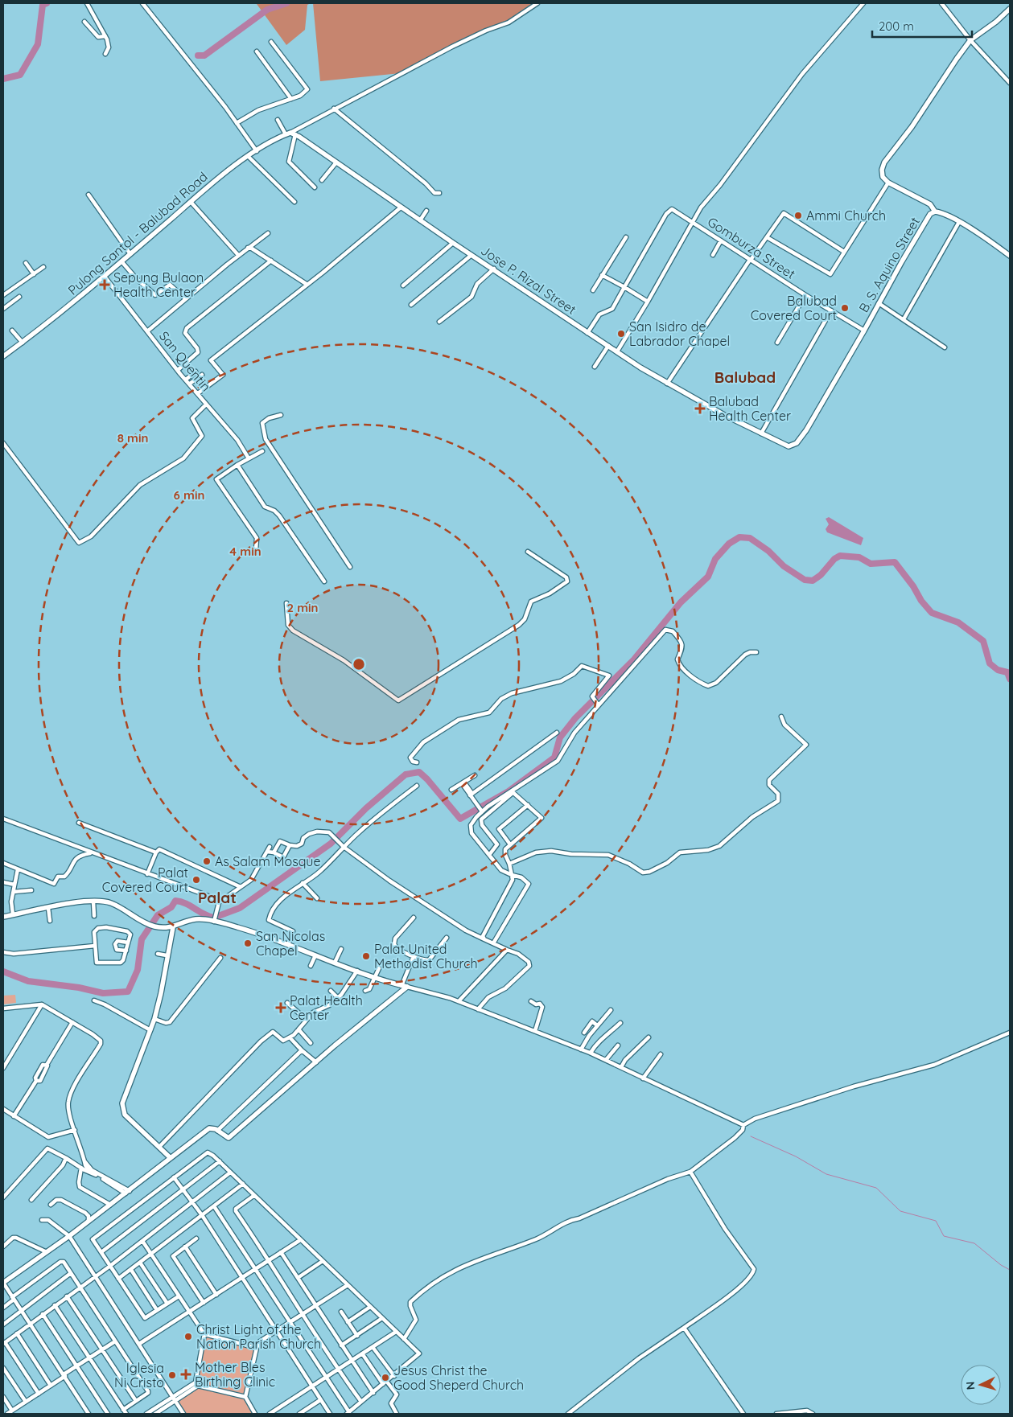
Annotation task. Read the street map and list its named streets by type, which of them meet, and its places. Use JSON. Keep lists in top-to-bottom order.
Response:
{
  "streets": {
    "street": [
      "Pulong Santol - Balubad Road",
      "Gomburza Street",
      "B. S. Aquino Street",
      "Jose P. Rizal Street",
      "San Quentin"
    ]
  },
  "crossings": [
    ["Pulong Santol - Balubad Road", "Jose P. Rizal Street"],
    ["Pulong Santol - Balubad Road", "San Quentin"],
    ["Gomburza Street", "B. S. Aquino Street"],
    ["Gomburza Street", "Jose P. Rizal Street"],
    ["B. S. Aquino Street", "Jose P. Rizal Street"]
  ],
  "districts": ["Balubad", "Palat"],
  "places": {
    "other": [
      "Ammi Church",
      "Balubad Covered Court",
      "San Isidro de Labrador Chapel",
      "As Salam Mosque",
      "Palat Covered Court",
      "San Nicolas Chapel",
      "Palat United Methodist Church",
      "Christ Light of the Nation Parish Church",
      "Iglesia Ni Cristo",
      "Jesus Christ the Good Sheperd Church"
    ],
    "health": [
      "Sepung Bulaon Health Center",
      "Balubad Health Center",
      "Palat Health Center",
      "Mother Bles Birthing Clinic"
    ]
  },
  "scale_bar": "200 m",
  "north": "left",
  "rings": [
    "8 min",
    "6 min",
    "4 min",
    "2 min"
  ]
}
